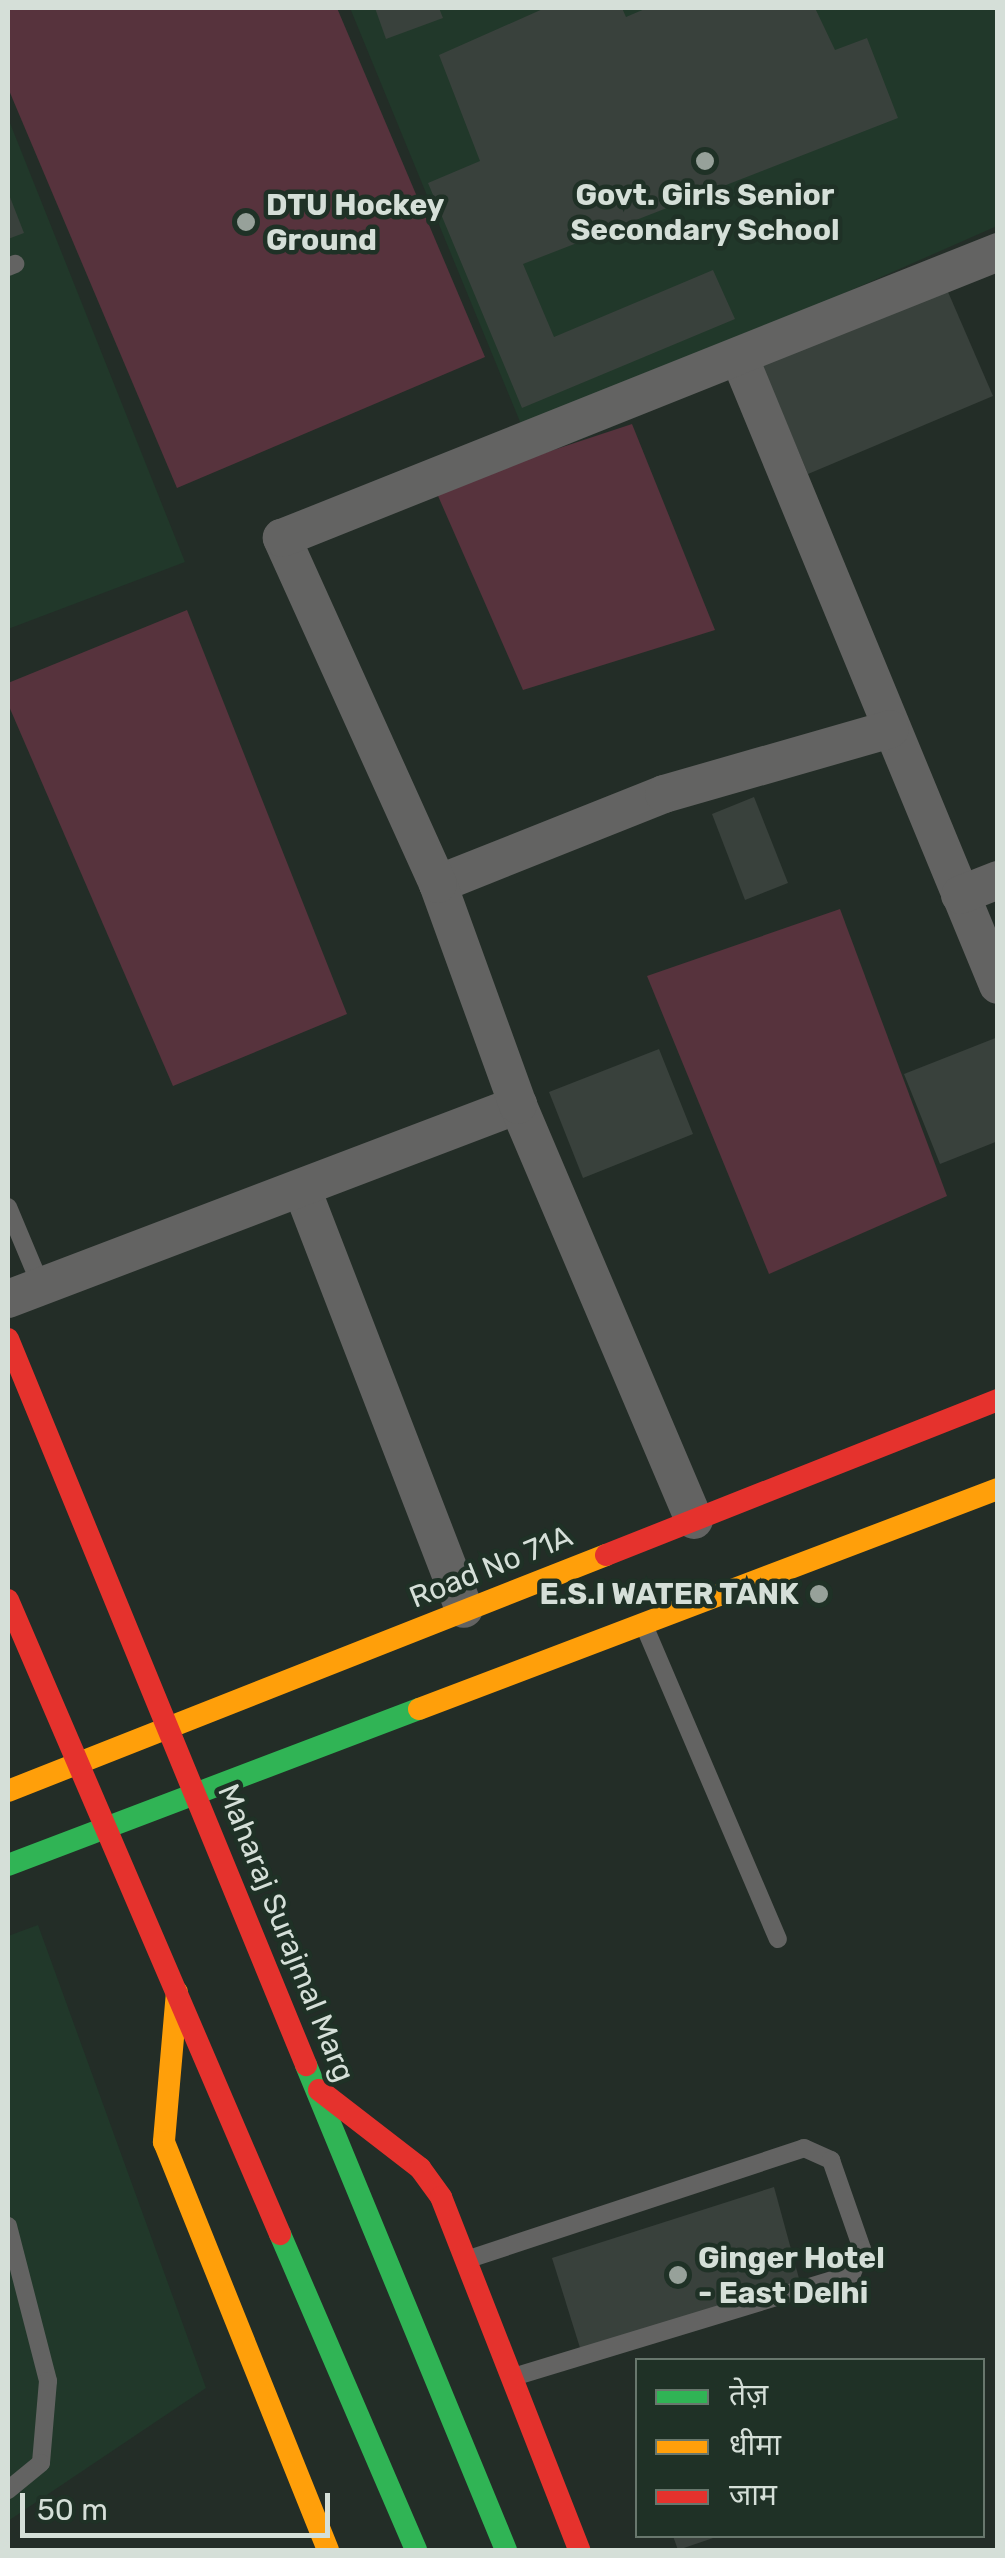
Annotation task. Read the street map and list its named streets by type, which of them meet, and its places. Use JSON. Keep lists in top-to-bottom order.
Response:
{
  "streets": {
    "street": ["Road No 71A", "Maharaj Surajmal Marg"]
  },
  "crossings": [
    ["Road No 71A", "Maharaj Surajmal Marg"]
  ],
  "places": [
    "Govt. Girls Senior Secondary School",
    "DTU Hockey Ground",
    "E.S.I WATER TANK",
    "Ginger Hotel - East Delhi"
  ],
  "legend": ["तेज़", "धीमा", "जाम"],
  "scale_bar": "50 m"
}
